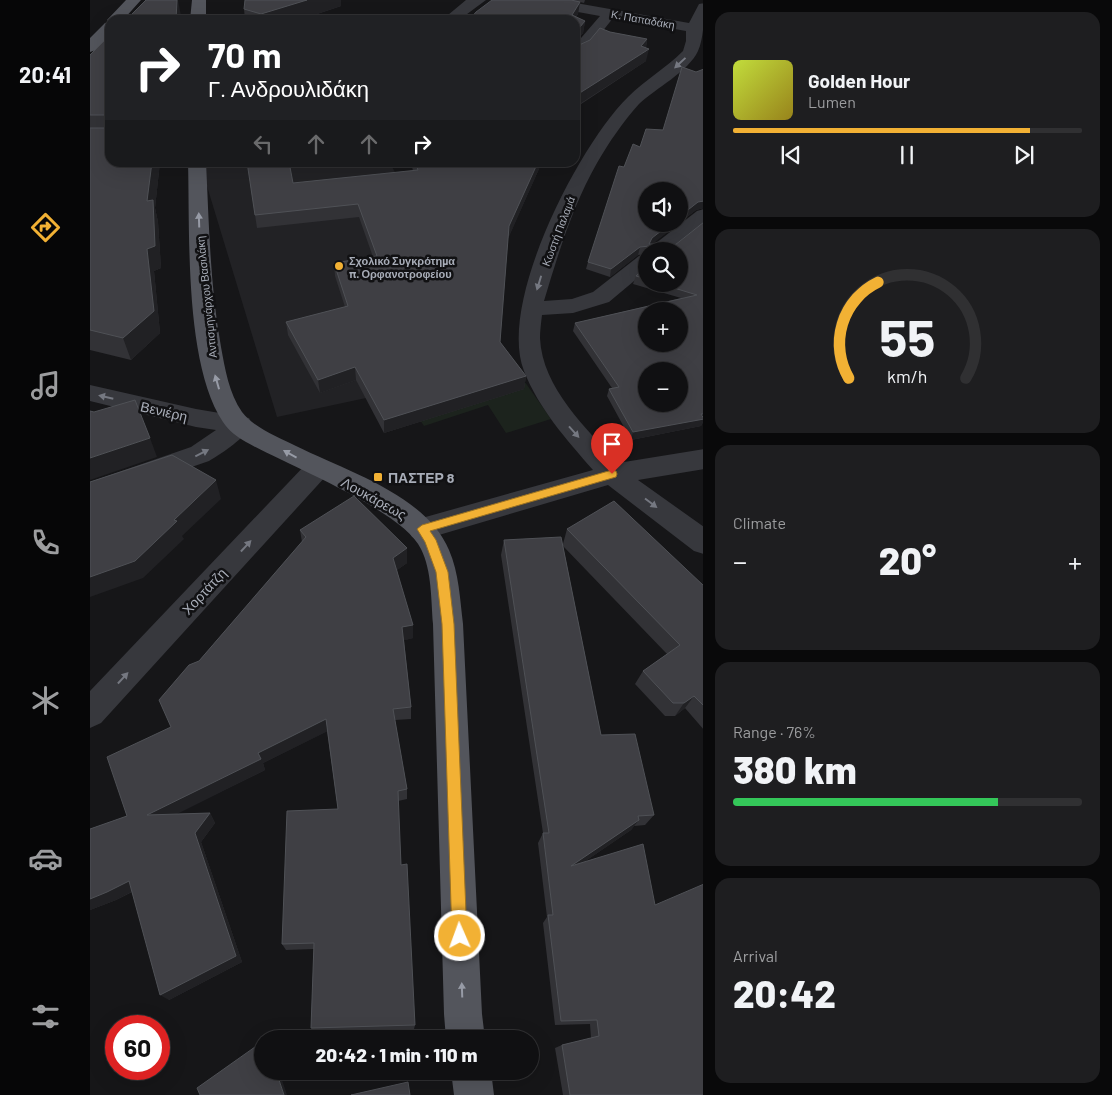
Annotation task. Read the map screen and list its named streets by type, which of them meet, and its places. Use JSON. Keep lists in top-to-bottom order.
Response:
{
  "streets": {
    "main road": ["Αντισμηνάρχου Βασιλάκη", "Λουκάρεως"],
    "street": [
      "Κ. Παπαδάκη",
      "Κωστή Παλαμά",
      "Βενιέρη",
      "Χορτάτζη"
    ]
  },
  "crossings": [
    ["Κ. Παπαδάκη", "Κωστή Παλαμά"],
    ["Αντισμηνάρχου Βασιλάκη", "Βενιέρη"],
    ["Αντισμηνάρχου Βασιλάκη", "Λουκάρεως"],
    ["Βενιέρη", "Λουκάρεως"],
    ["Λουκάρεως", "Χορτάτζη"]
  ],
  "one_way": [
    "Κωστή Παλαμά",
    "Αντισμηνάρχου Βασιλάκη",
    "Βενιέρη",
    "Λουκάρεως"
  ],
  "places": {
    "other": ["Σχολικό Συγκρότημα π. Ορφανοτροφείου"],
    "transit": ["ΠΑΣΤΕΡ 8"]
  },
  "page": {
    "tabs": "20:41",
    "turn": ["70 m", "Γ. Ανδρουλιδάκη"],
    "song": ["Golden Hour", "Lumen"],
    "map_buttons": ["+", "−"],
    "tile": [
      "Climate",
      ["Range · 76%", "380 km"],
      ["Arrival", "20:42"]
    ],
    "heat": ["−", "20°", "+"],
    "limit": "60",
    "trip": "20:42 · 1 min · 110 m",
    "gauge": ["55", "km/h"]
  }
}
